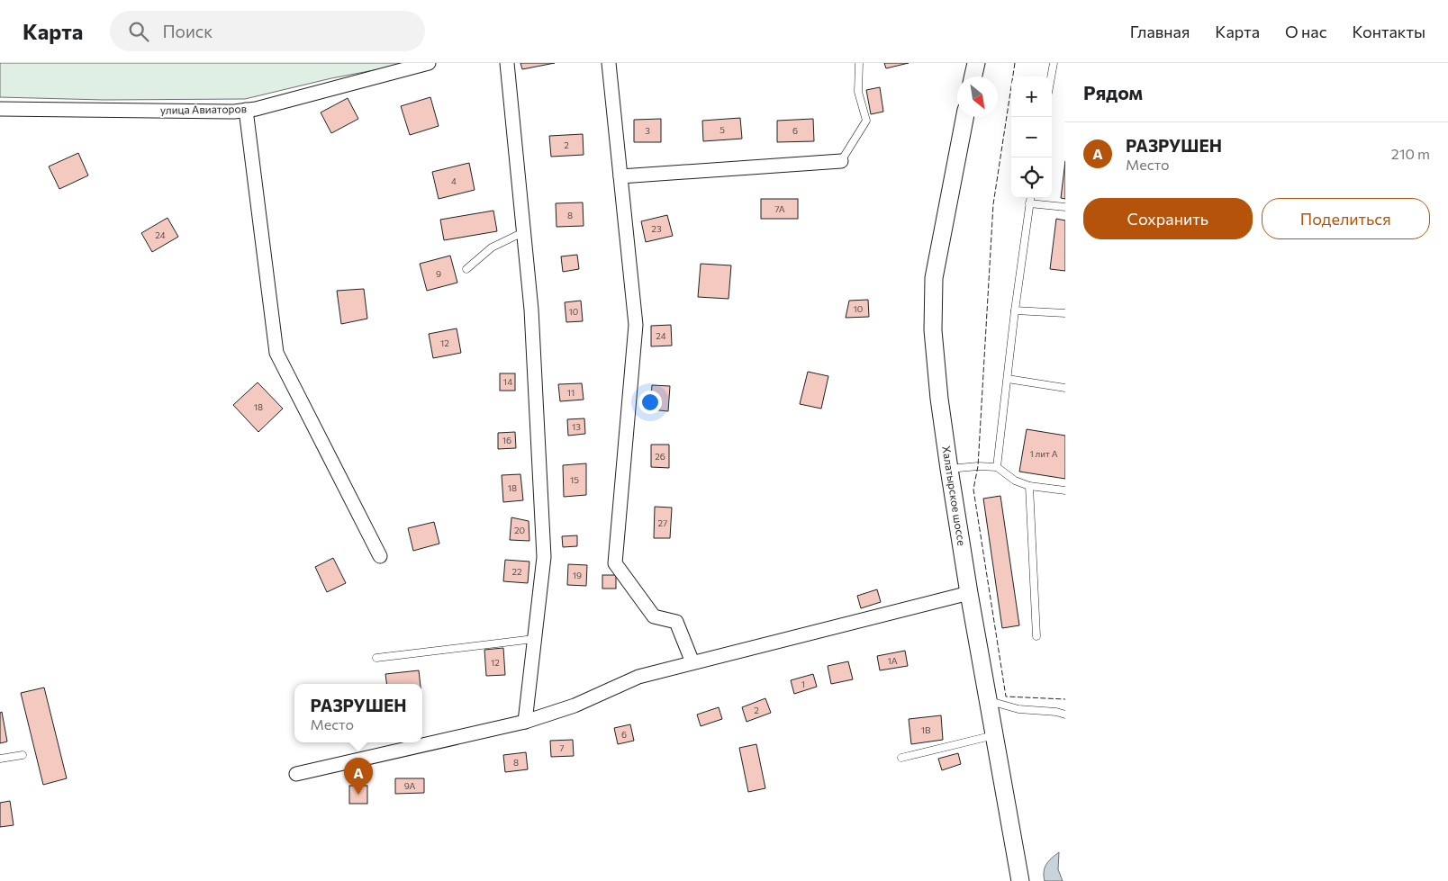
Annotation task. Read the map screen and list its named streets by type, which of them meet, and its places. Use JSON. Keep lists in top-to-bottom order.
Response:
{
  "streets": {
    "street": ["улица Авиаторов", "Халатырское шоссе"]
  },
  "house_numbers": [
    "5",
    "3",
    "6",
    "2",
    "4",
    "7А",
    "8",
    "23",
    "24",
    "9",
    "10",
    "10",
    "24",
    "12",
    "14",
    "11",
    "18",
    "13",
    "16",
    "1 лит А",
    "26",
    "15",
    "18",
    "27",
    "20",
    "22",
    "19",
    "1А",
    "12",
    "1",
    "2",
    "1В",
    "6",
    "7",
    "8",
    "9А"
  ],
  "north": "bottom right",
  "page": {
    "header": "Карта",
    "search": "Поиск",
    "nav": [
      "Главная",
      "Карта",
      "О нас",
      "Контакты"
    ],
    "heading": "Рядом",
    "map_buttons": ["+", "−"],
    "list": [
      {
        "mark": "A",
        "name": "РАЗРУШЕН",
        "note": "Место",
        "value": "210 m"
      }
    ],
    "buttons": ["Сохранить", "Поделиться"],
    "popup": ["РАЗРУШЕН", "Место"],
    "pins": "A"
  }
}
